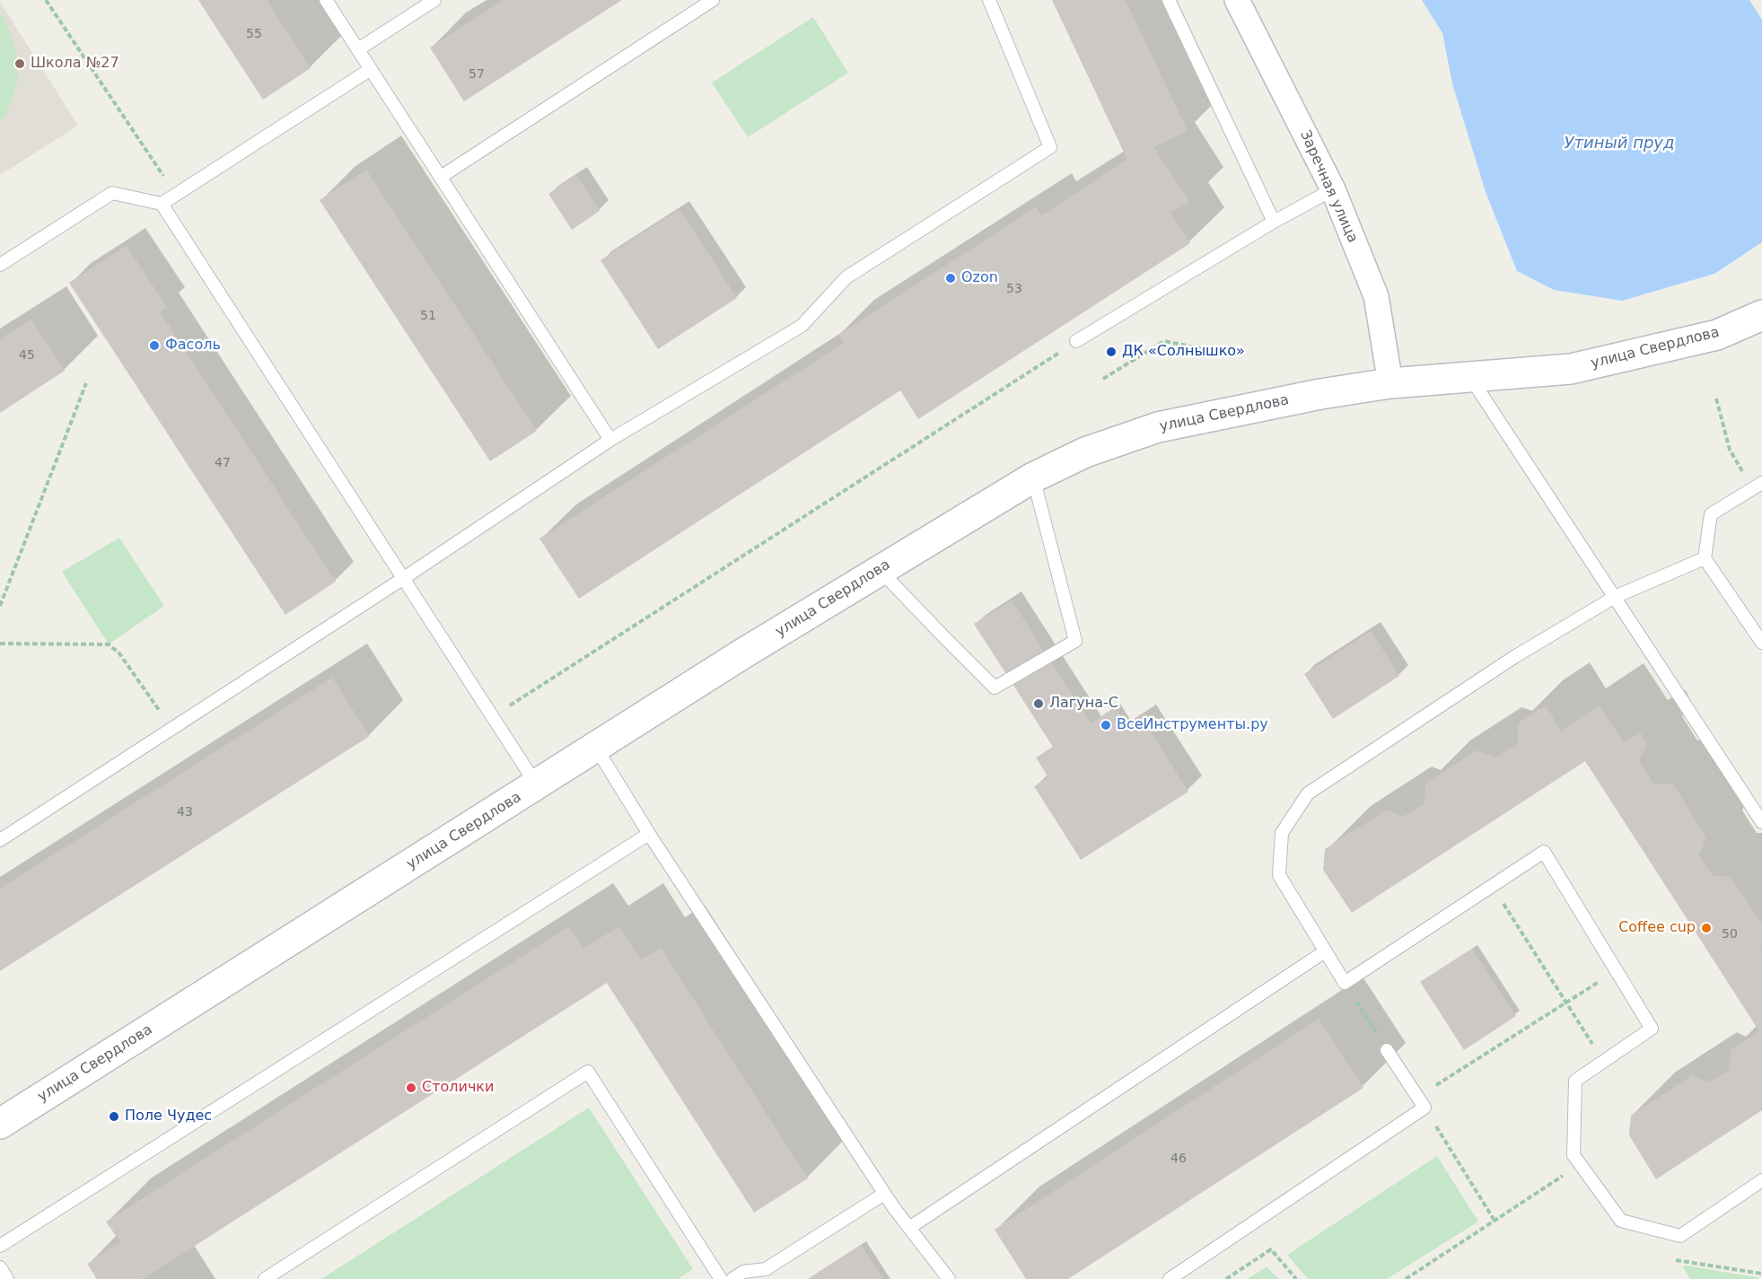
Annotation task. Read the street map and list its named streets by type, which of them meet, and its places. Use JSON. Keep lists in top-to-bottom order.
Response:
{
  "streets": {
    "main road": ["улица Свердлова"],
    "street": ["Заречная улица"]
  },
  "crossings": [
    ["Заречная улица", "улица Свердлова"]
  ],
  "water": ["Утиный пруд"],
  "places": [
    "Школа №27",
    "Ozon",
    "Фасоль",
    "ДК «Солнышко»",
    "Лагуна-С",
    "ВсеИнструменты.ру",
    "Coffee cup",
    "Столички",
    "Поле Чудес"
  ],
  "house_numbers": [
    "55",
    "57",
    "53",
    "51",
    "45",
    "47",
    "43",
    "50",
    "46"
  ]
}
